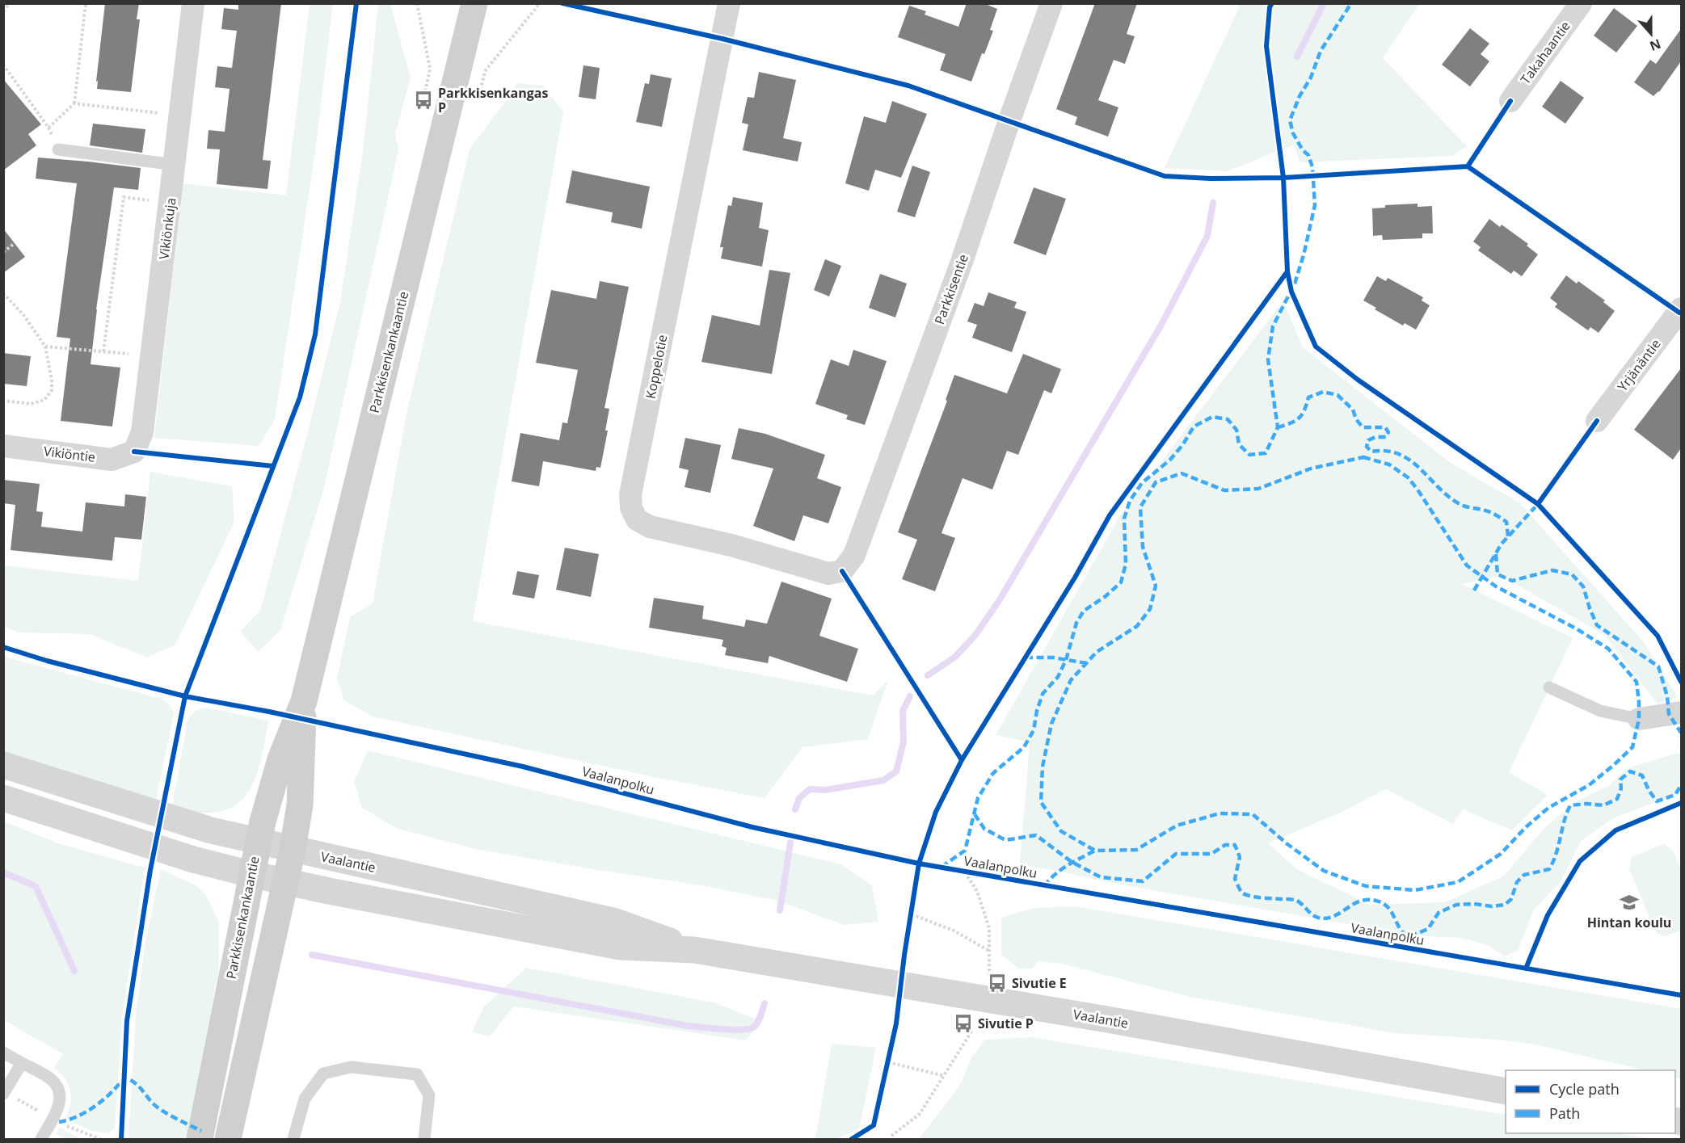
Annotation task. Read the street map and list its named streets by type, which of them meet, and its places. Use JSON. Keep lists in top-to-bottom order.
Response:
{
  "streets": {
    "main road": ["Parkkisenkankaantie"],
    "street": [
      "Takahaantie",
      "Vikiönkuja",
      "Parkkisentie",
      "Yrjänäntie",
      "Koppelotie",
      "Vikiöntie",
      "Vaalantie"
    ],
    "cycle path": ["Vaalanpolku"]
  },
  "crossings": [
    ["Vikiönkuja", "Vikiöntie"],
    ["Parkkisentie", "Koppelotie"],
    ["Parkkisenkankaantie", "Vaalantie"]
  ],
  "places": {
    "bus stop": ["Parkkisenkangas P", "Sivutie E", "Sivutie P"],
    "school or university": ["Hintan koulu"]
  },
  "legend": ["Cycle path", "Path"],
  "north": "bottom"
}
